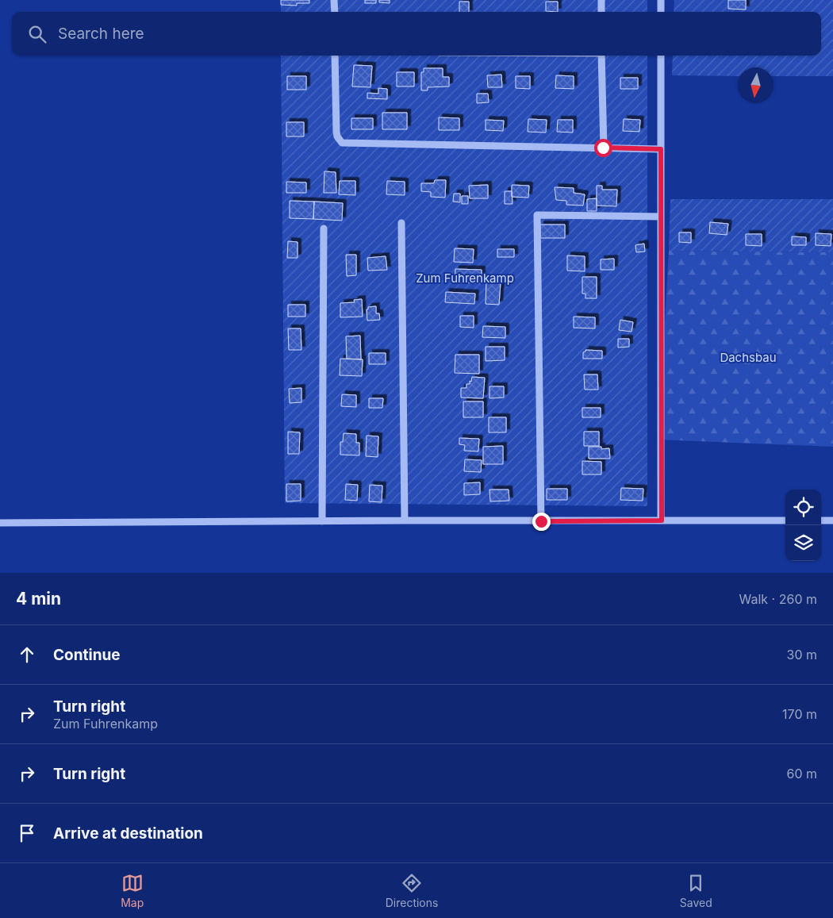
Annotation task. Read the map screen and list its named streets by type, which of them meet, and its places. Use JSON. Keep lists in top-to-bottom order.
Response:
{
  "parks": ["Zum Fuhrenkamp", "Dachsbau"],
  "north": "bottom",
  "page": {
    "search": "Search here",
    "heading": ["4 min", "Walk · 260 m"],
    "list": [
      ["Continue", "30 m"],
      ["Turn right", "Zum Fuhrenkamp", "170 m"],
      ["Turn right", "60 m"],
      "Arrive at destination"
    ],
    "nav": ["Map", "Directions", "Saved"]
  }
}
